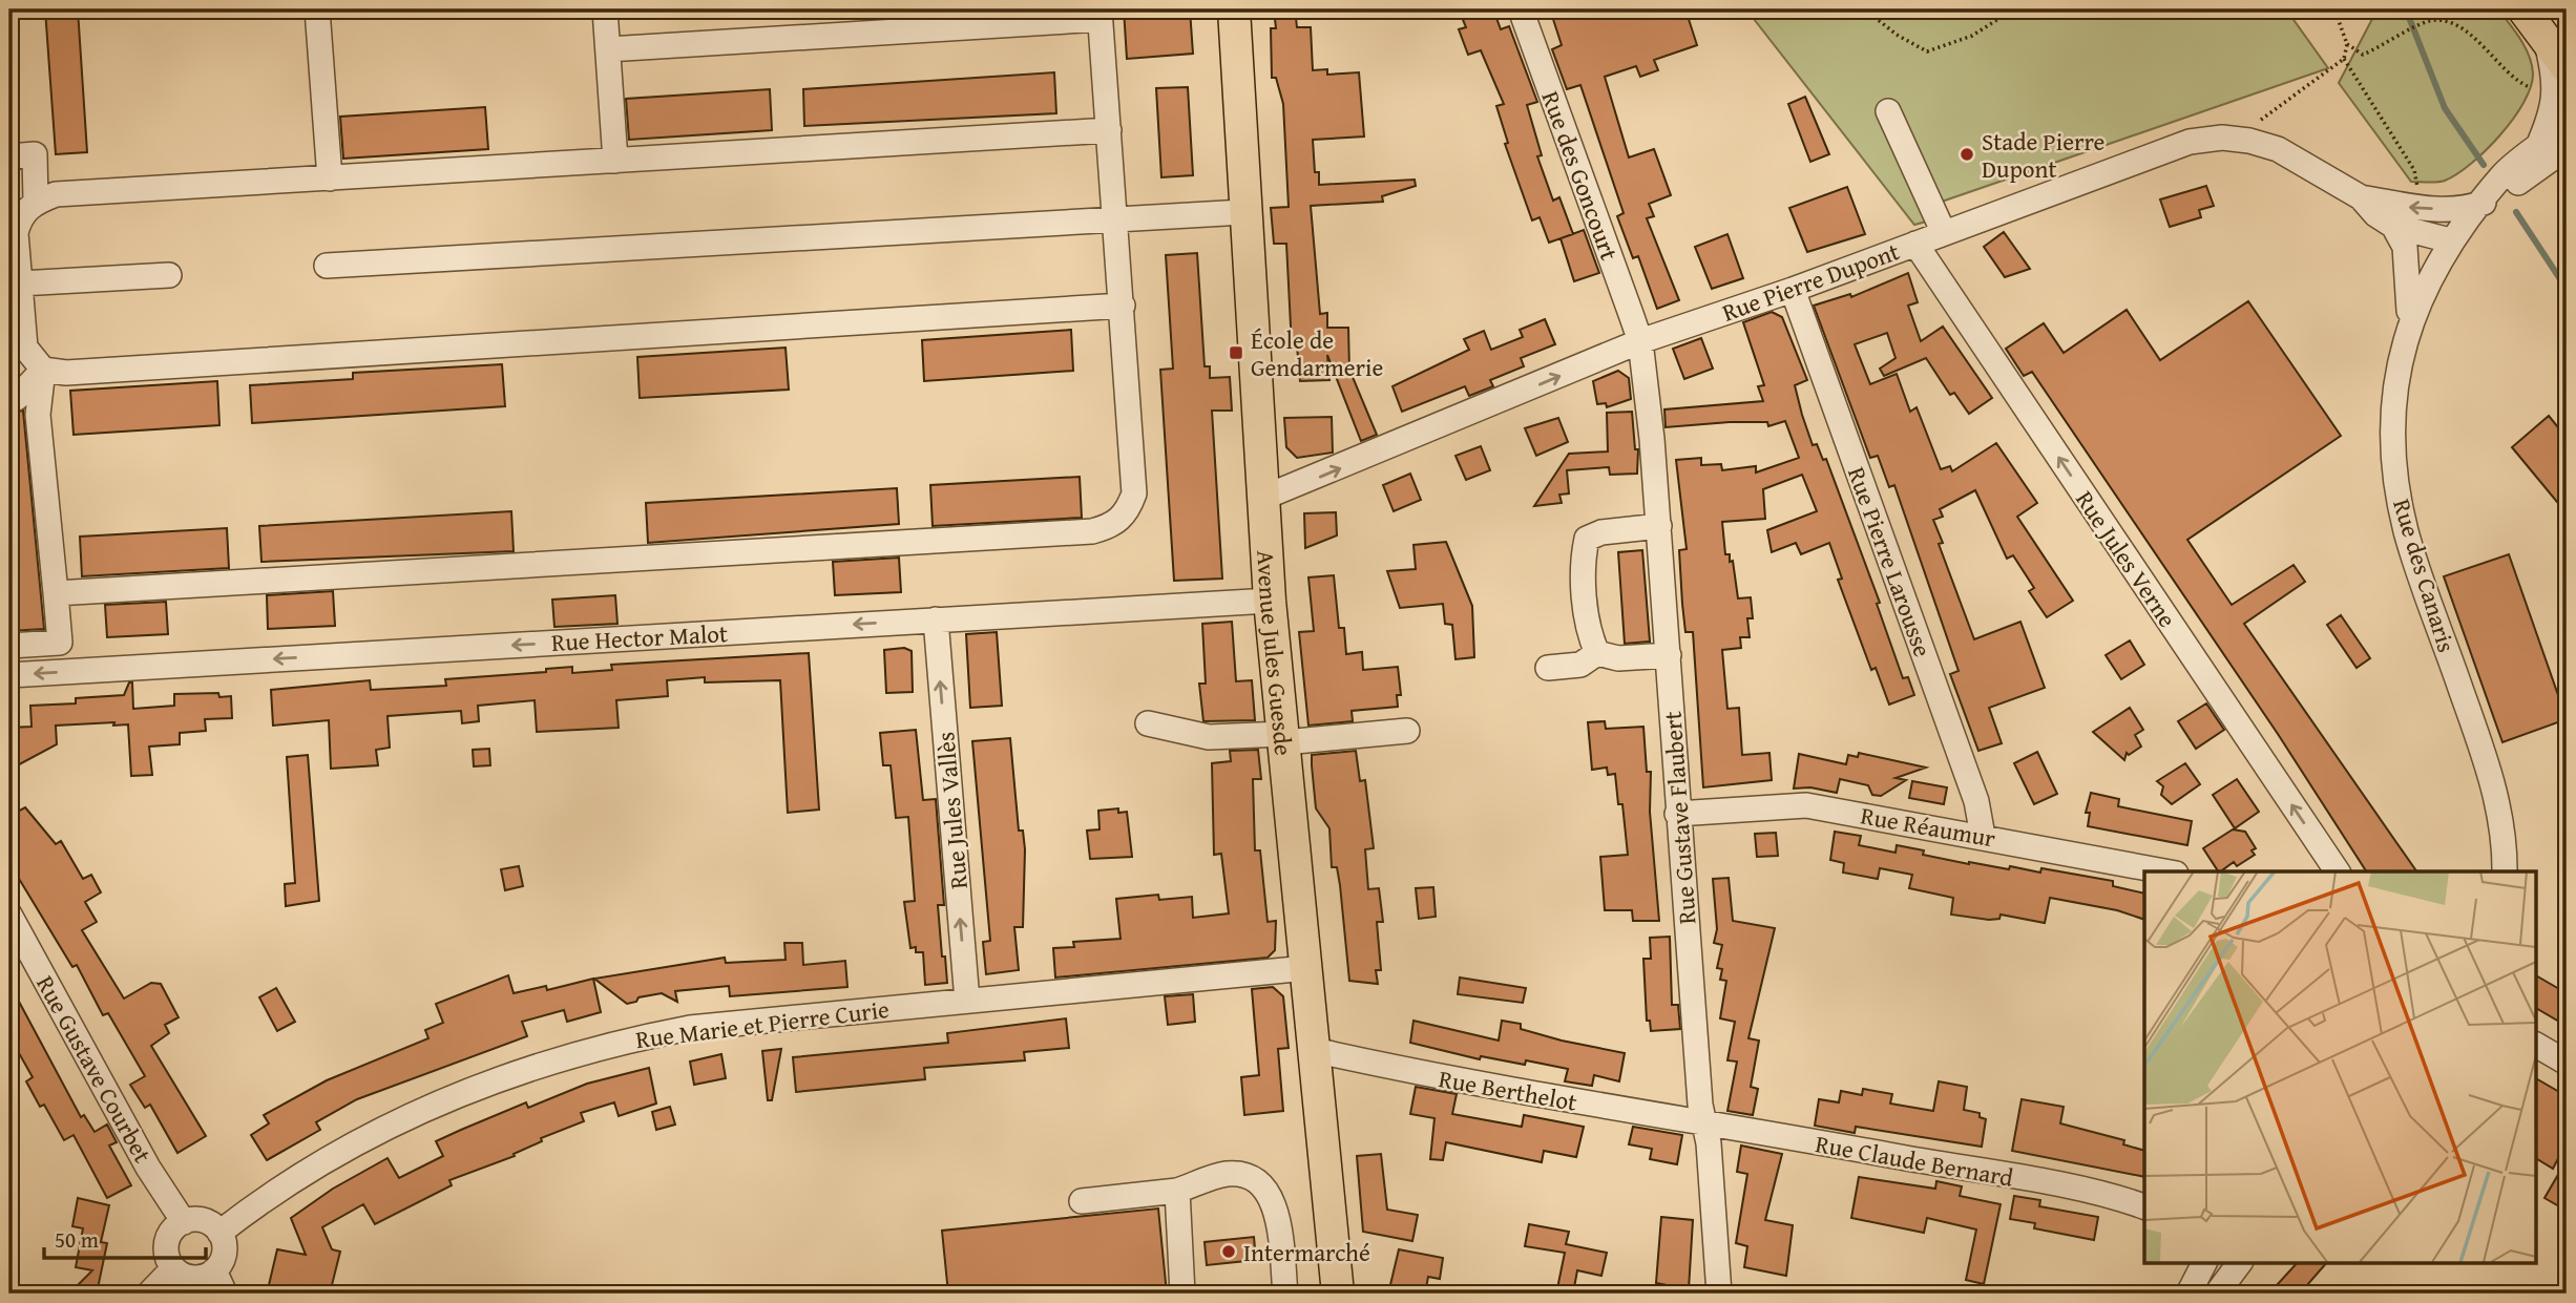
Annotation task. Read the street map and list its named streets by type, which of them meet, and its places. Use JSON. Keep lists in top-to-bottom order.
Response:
{
  "streets": {
    "main road": ["Avenue Jules Guesde"],
    "street": [
      "Rue des Goncourt",
      "Rue Pierre Dupont",
      "Rue Jules Verne",
      "Rue Pierre Larousse",
      "Rue des Canaris",
      "Rue Hector Malot",
      "Rue Jules Vallès",
      "Rue Gustave Flaubert",
      "Rue Réaumur",
      "Rue Marie et Pierre Curie",
      "Rue Gustave Courbet",
      "Rue Berthelot",
      "Rue Claude Bernard"
    ]
  },
  "crossings": [
    ["Rue des Goncourt", "Rue Pierre Dupont"],
    ["Rue des Goncourt", "Rue Gustave Flaubert"],
    ["Rue Pierre Dupont", "Rue Jules Verne"],
    ["Rue Pierre Dupont", "Rue Pierre Larousse"],
    ["Rue Pierre Dupont", "Avenue Jules Guesde"],
    ["Rue Pierre Dupont", "Rue Gustave Flaubert"],
    ["Rue Pierre Larousse", "Rue Réaumur"],
    ["Rue Hector Malot", "Avenue Jules Guesde"],
    ["Rue Hector Malot", "Rue Jules Vallès"],
    ["Avenue Jules Guesde", "Rue Marie et Pierre Curie"],
    ["Avenue Jules Guesde", "Rue Berthelot"],
    ["Rue Jules Vallès", "Rue Marie et Pierre Curie"],
    ["Rue Gustave Flaubert", "Rue Réaumur"],
    ["Rue Gustave Flaubert", "Rue Berthelot"],
    ["Rue Gustave Flaubert", "Rue Claude Bernard"],
    ["Rue Marie et Pierre Curie", "Rue Gustave Courbet"],
    ["Rue Berthelot", "Rue Claude Bernard"]
  ],
  "one_way": ["Rue Jules Verne", "Rue Hector Malot", "Rue Jules Vallès"],
  "places": {
    "other": ["Stade Pierre Dupont", "Intermarché"],
    "transit": ["École de Gendarmerie"]
  },
  "scale_bar": "50 m"
}
